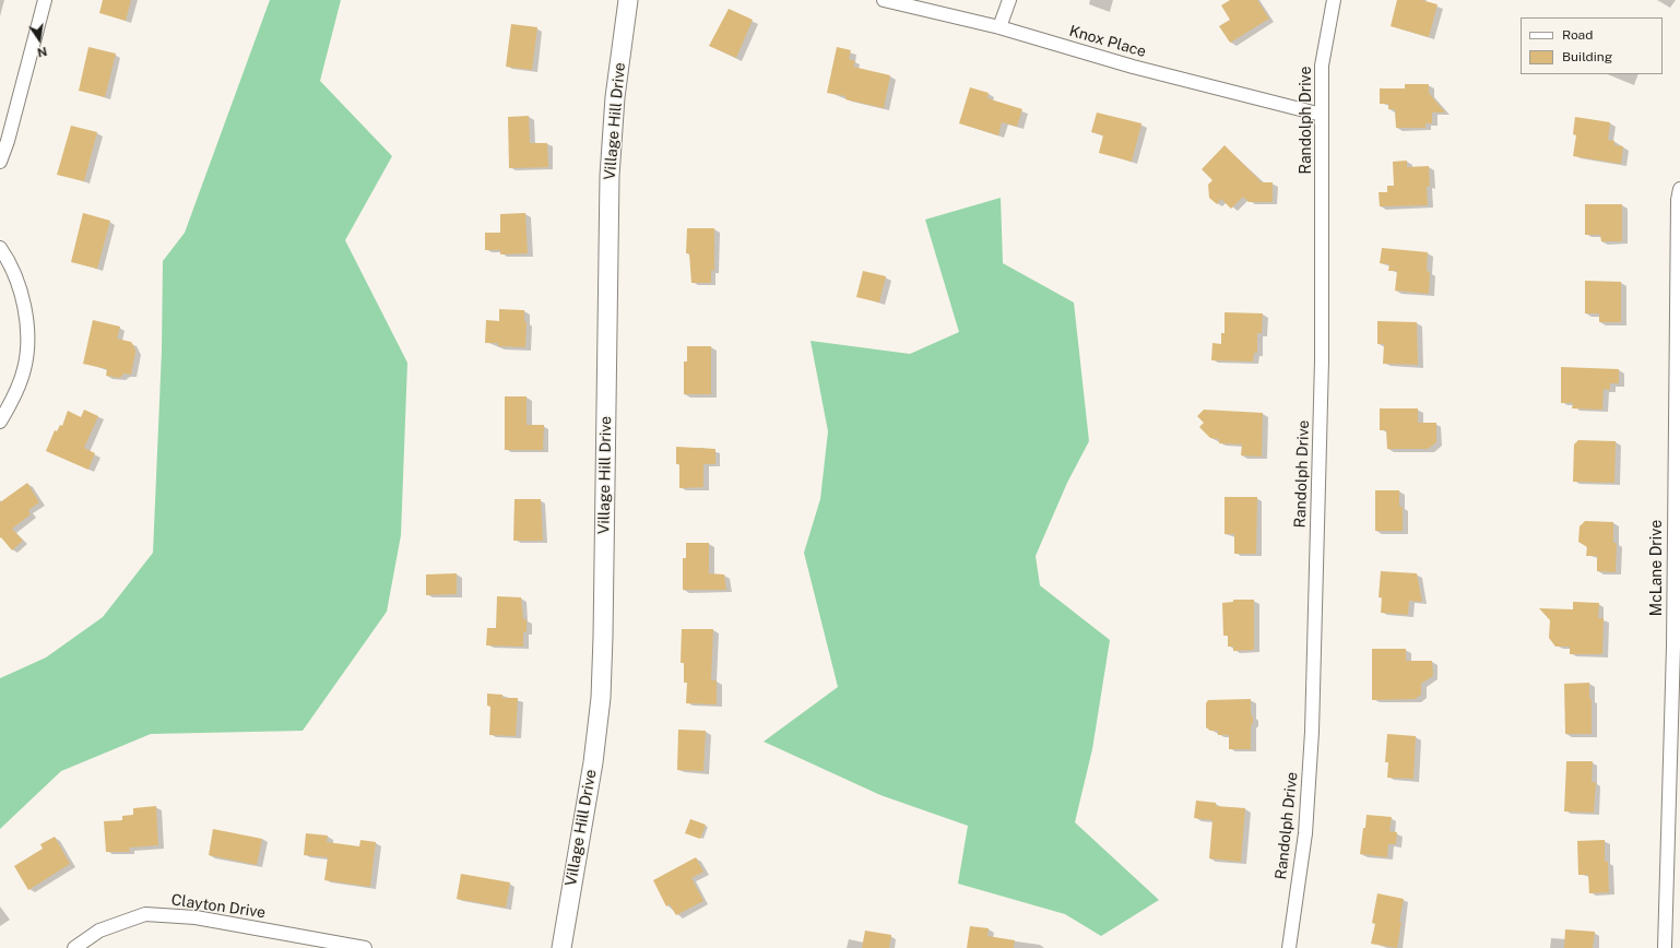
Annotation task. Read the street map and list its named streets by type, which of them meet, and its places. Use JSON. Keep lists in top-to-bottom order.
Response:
{
  "streets": {
    "street": [
      "Knox Place",
      "Randolph Drive",
      "Village Hill Drive",
      "McLane Drive",
      "Clayton Drive"
    ]
  },
  "crossings": [
    ["Knox Place", "Randolph Drive"]
  ],
  "legend": ["Road", "Building"],
  "north": "bottom"
}
